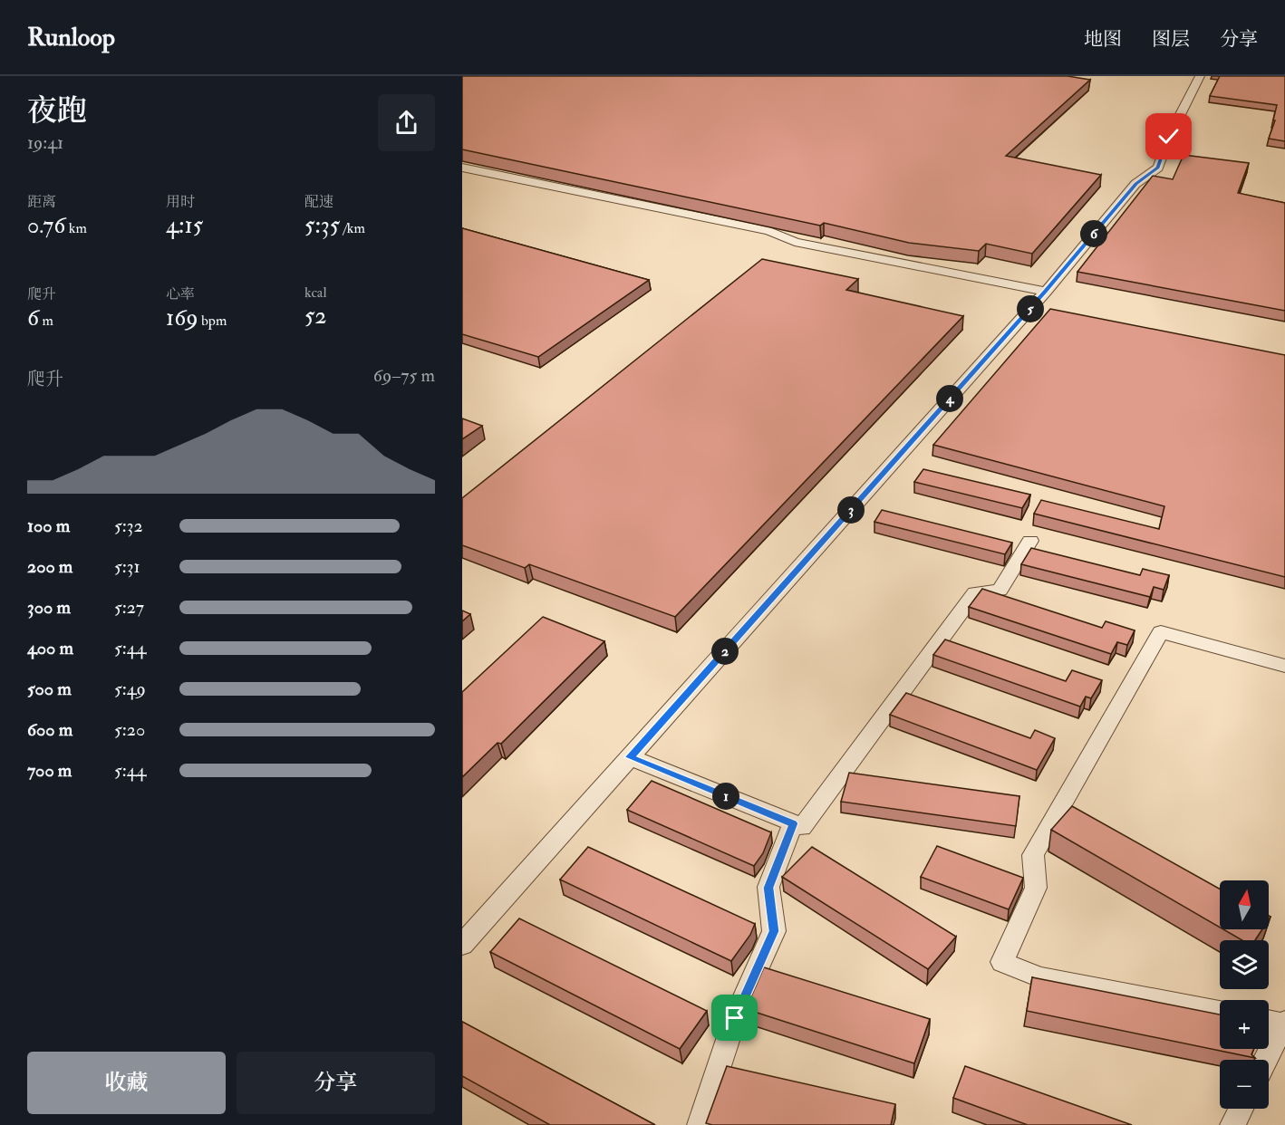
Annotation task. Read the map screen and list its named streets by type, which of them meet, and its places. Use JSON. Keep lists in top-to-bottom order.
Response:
{
  "north": "top",
  "page": {
    "header": "Runloop",
    "nav": ["地图", "图层", "分享"],
    "heading": ["夜跑", "19:41"],
    "stats": [
      ["距离", "0.76 km"],
      ["用时", "4:15"],
      ["配速", "5:35 /km"],
      ["爬升", "6 m"],
      ["心率", "169 bpm"],
      ["kcal", "52"]
    ],
    "pins": [
      "6",
      "5",
      "4",
      "3",
      "2",
      "1"
    ],
    "chart": ["爬升", "69–75 m"],
    "list": [
      {
        "name": "100 m",
        "note": "5:32"
      },
      {
        "name": "200 m",
        "note": "5:31"
      },
      {
        "name": "300 m",
        "note": "5:27"
      },
      {
        "name": "400 m",
        "note": "5:44"
      },
      {
        "name": "500 m",
        "note": "5:49"
      },
      {
        "name": "600 m",
        "note": "5:20"
      },
      {
        "name": "700 m",
        "note": "5:44"
      }
    ],
    "map_buttons": ["+", "−"],
    "buttons": ["收藏", "分享"]
  }
}
